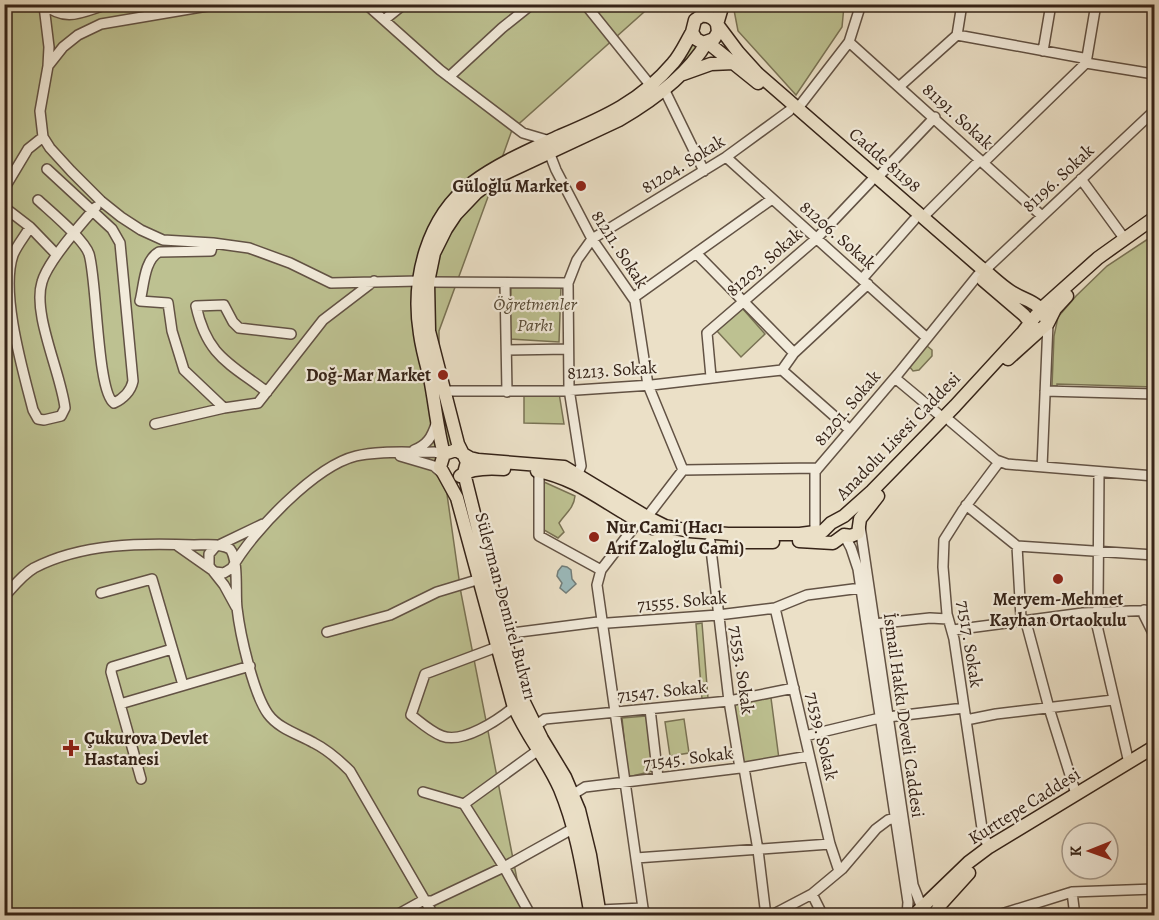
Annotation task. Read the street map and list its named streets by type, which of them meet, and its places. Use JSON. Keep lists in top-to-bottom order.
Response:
{
  "streets": {
    "main road": [
      "Cadde 81198",
      "Anadolu Lisesi Caddesi",
      "Süleyman Demirel Bulvarı",
      "Kurttepe Caddesi"
    ],
    "street": [
      "81191. Sokak",
      "81204. Sokak",
      "81196. Sokak",
      "81206. Sokak",
      "81211. Sokak",
      "81203. Sokak",
      "81213. Sokak",
      "81201. Sokak",
      "71555. Sokak",
      "71517. Sokak",
      "71553. Sokak",
      "71547. Sokak",
      "İsmail Hakkı Develi Caddesi",
      "71539. Sokak",
      "71545. Sokak"
    ]
  },
  "crossings": [
    ["81191. Sokak", "81204. Sokak"],
    ["81191. Sokak", "81196. Sokak"],
    ["81191. Sokak", "81203. Sokak"],
    ["Cadde 81198", "81204. Sokak"],
    ["Cadde 81198", "81196. Sokak"],
    ["Cadde 81198", "81203. Sokak"],
    ["Cadde 81198", "81201. Sokak"],
    ["Cadde 81198", "Anadolu Lisesi Caddesi"],
    ["81204. Sokak", "81206. Sokak"],
    ["81204. Sokak", "81211. Sokak"],
    ["81196. Sokak", "81201. Sokak"],
    ["81206. Sokak", "81203. Sokak"],
    ["81206. Sokak", "81201. Sokak"],
    ["81211. Sokak", "81213. Sokak"],
    ["81211. Sokak", "81201. Sokak"],
    ["81203. Sokak", "81213. Sokak"],
    ["Anadolu Lisesi Caddesi", "Süleyman Demirel Bulvarı"],
    ["Anadolu Lisesi Caddesi", "71553. Sokak"],
    ["Anadolu Lisesi Caddesi", "İsmail Hakkı Develi Caddesi"],
    ["71555. Sokak", "Süleyman Demirel Bulvarı"],
    ["71555. Sokak", "71553. Sokak"],
    ["71555. Sokak", "İsmail Hakkı Develi Caddesi"],
    ["71555. Sokak", "71539. Sokak"],
    ["Süleyman Demirel Bulvarı", "71547. Sokak"],
    ["Süleyman Demirel Bulvarı", "71545. Sokak"],
    ["71517. Sokak", "Kurttepe Caddesi"],
    ["71553. Sokak", "71547. Sokak"],
    ["71553. Sokak", "71545. Sokak"],
    ["71547. Sokak", "71539. Sokak"],
    ["İsmail Hakkı Develi Caddesi", "Kurttepe Caddesi"],
    ["71539. Sokak", "71545. Sokak"]
  ],
  "parks": ["Öğretmenler Parkı"],
  "places": {
    "other": [
      "Güloğlu Market",
      "Doğ-Mar Market",
      "Nur Cami (Hacı Arif Zaloğlu Cami)",
      "Meryem-Mehmet Kayhan Ortaokulu"
    ],
    "health": ["Çukurova Devlet Hastanesi"]
  },
  "north": "left"
}
